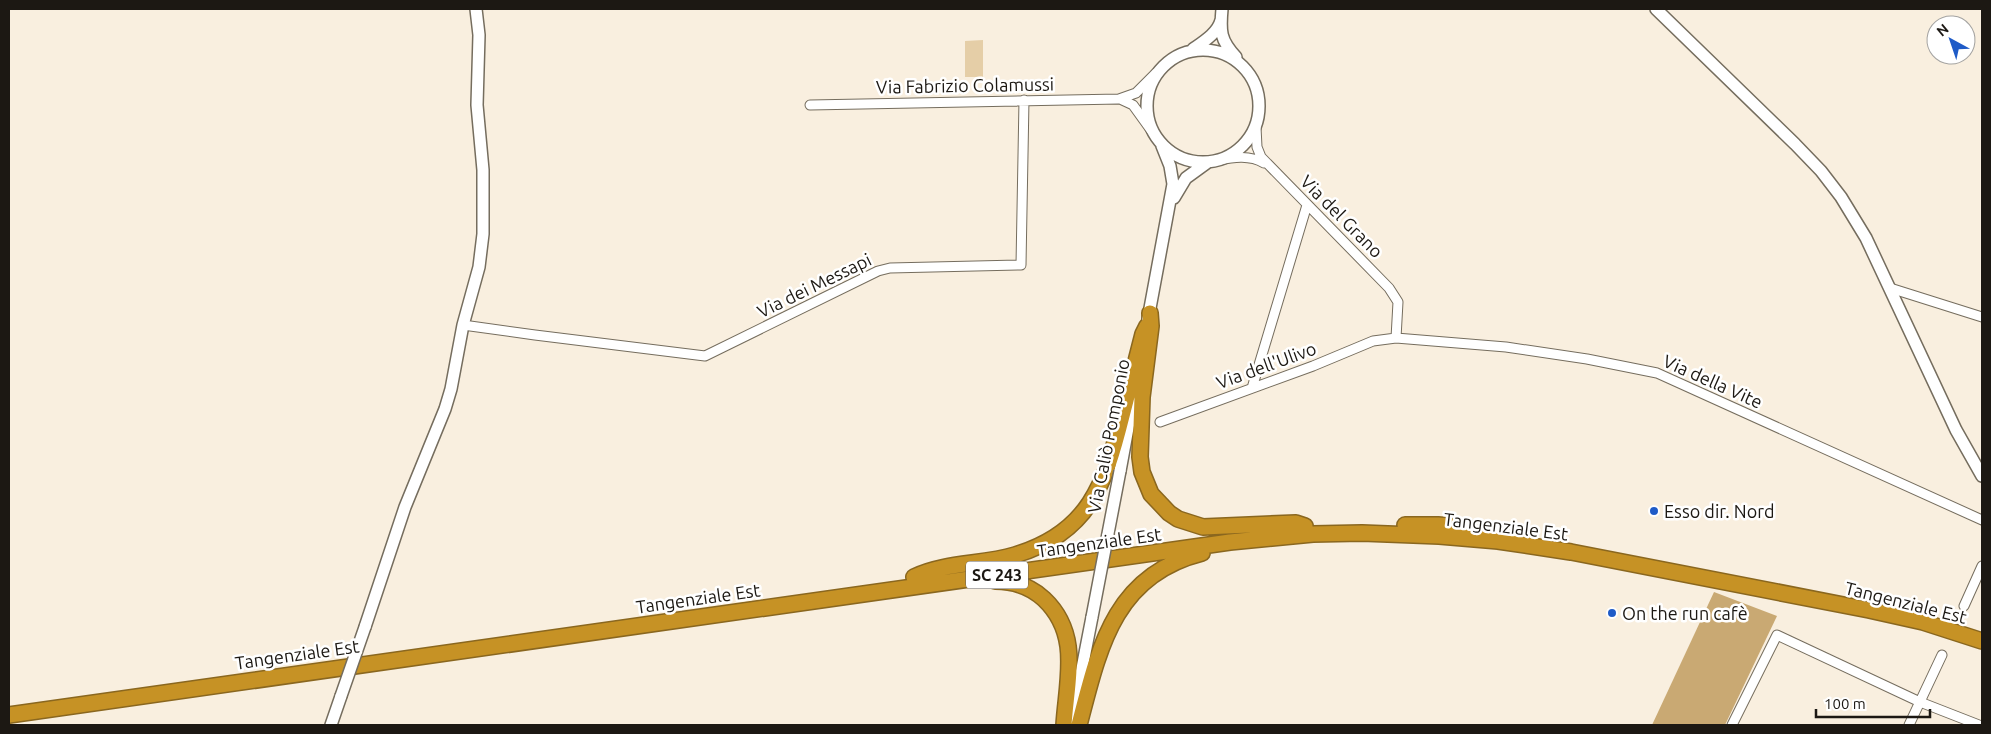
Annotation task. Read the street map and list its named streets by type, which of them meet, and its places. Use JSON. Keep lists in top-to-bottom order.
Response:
{
  "streets": {
    "highway": ["Tangenziale Est", "SC 243"],
    "street": [
      "Via Fabrizio Colamussi",
      "Via del Grano",
      "Via dei Messapi",
      "Via dell'Ulivo",
      "Via della Vite",
      "Via Caliò Pomponio"
    ]
  },
  "crossings": [
    ["Via Fabrizio Colamussi", "Via dei Messapi"],
    ["Via del Grano", "Via dell'Ulivo"],
    ["Via del Grano", "Via della Vite"],
    ["Via dell'Ulivo", "Via della Vite"]
  ],
  "places": ["Esso dir. Nord", "On the run cafè"],
  "scale_bar": "100 m",
  "north": "top left"
}
